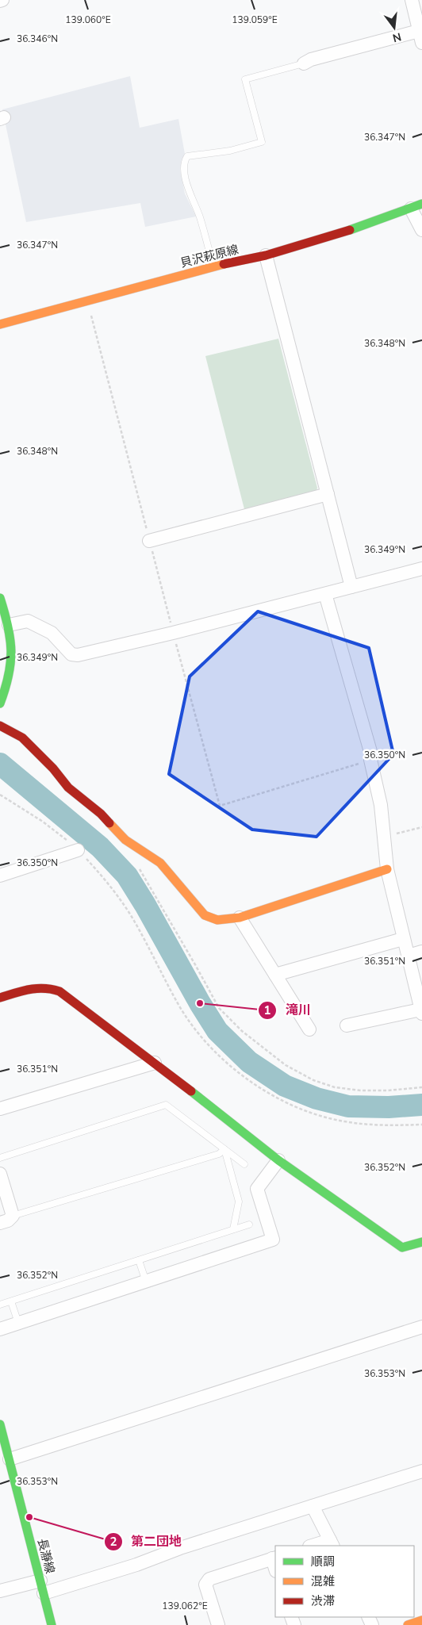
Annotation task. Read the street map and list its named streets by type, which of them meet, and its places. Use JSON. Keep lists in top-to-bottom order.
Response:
{
  "streets": {
    "street": ["貝沢萩原線", "長瀞線"]
  },
  "places": ["滝川", "第二団地"],
  "legend": ["順調", "混雑", "渋滞"],
  "north": "bottom",
  "coordinates": [
    "139.060°E",
    "139.059°E",
    "36.346°N",
    "36.347°N",
    "36.348°N",
    "36.349°N",
    "36.350°N",
    "36.351°N",
    "36.352°N",
    "36.353°N",
    "139.062°E"
  ]
}
